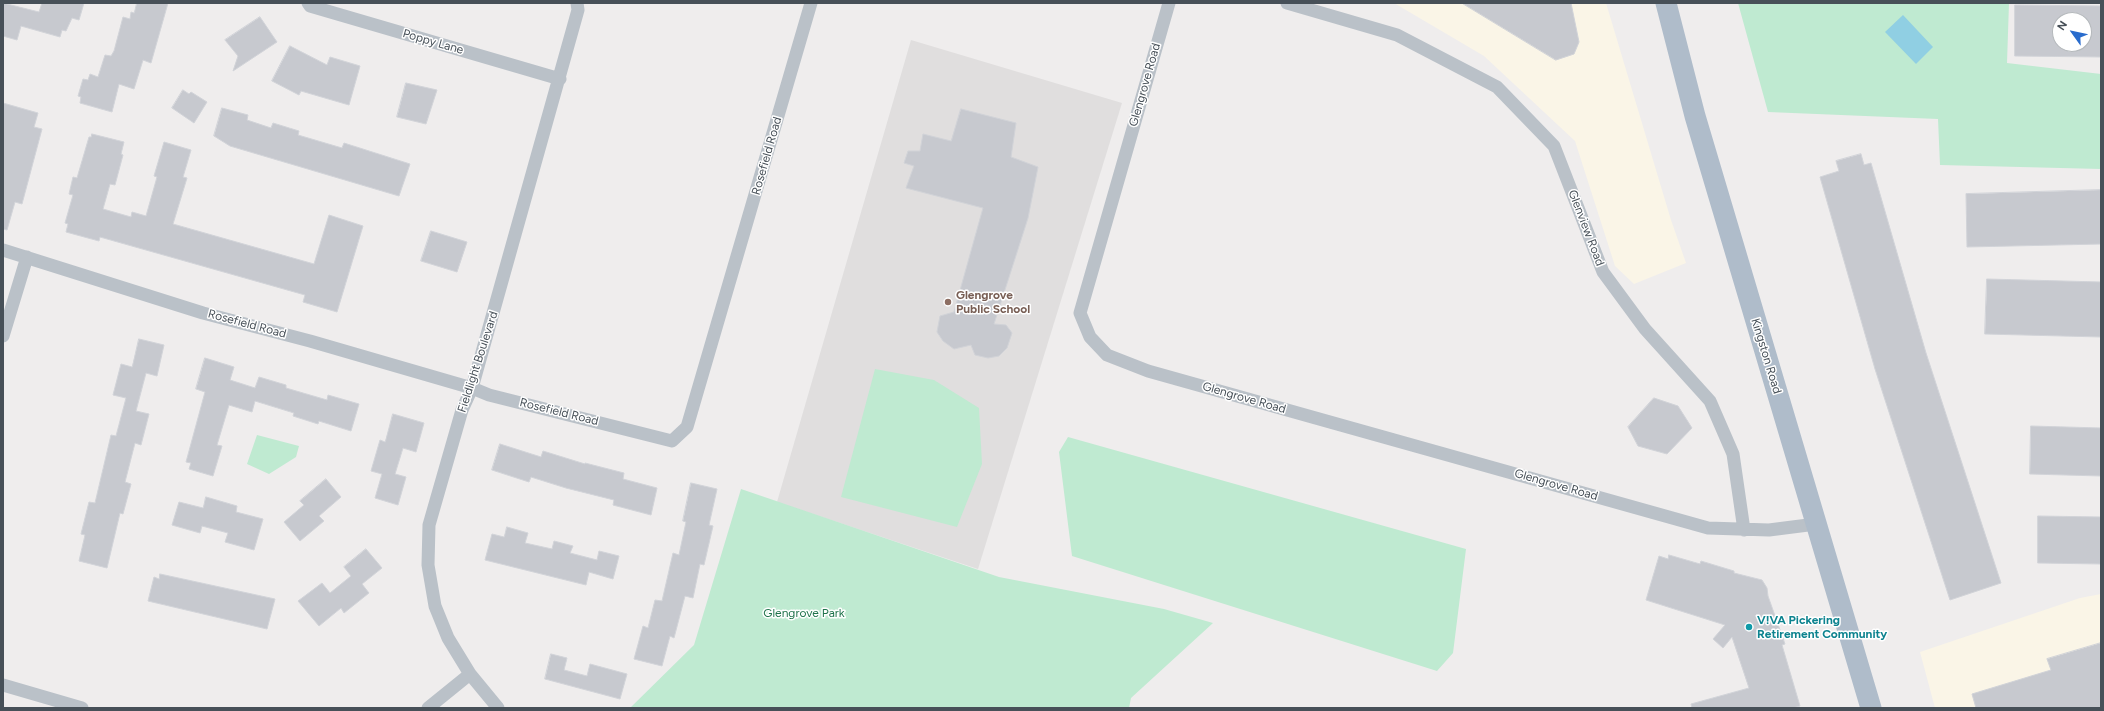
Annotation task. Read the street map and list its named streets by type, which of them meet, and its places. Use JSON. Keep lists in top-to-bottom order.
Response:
{
  "streets": {
    "main road": ["Kingston Road"],
    "street": [
      "Poppy Lane",
      "Glengrove Road",
      "Rosefield Road",
      "Glenview Road",
      "Fieldlight Boulevard"
    ]
  },
  "crossings": [
    ["Poppy Lane", "Fieldlight Boulevard"],
    ["Glengrove Road", "Glenview Road"],
    ["Rosefield Road", "Fieldlight Boulevard"]
  ],
  "parks": ["Glengrove Park"],
  "places": ["Glengrove Public School", "V!VA Pickering Retirement Community"],
  "north": "top left"
}
